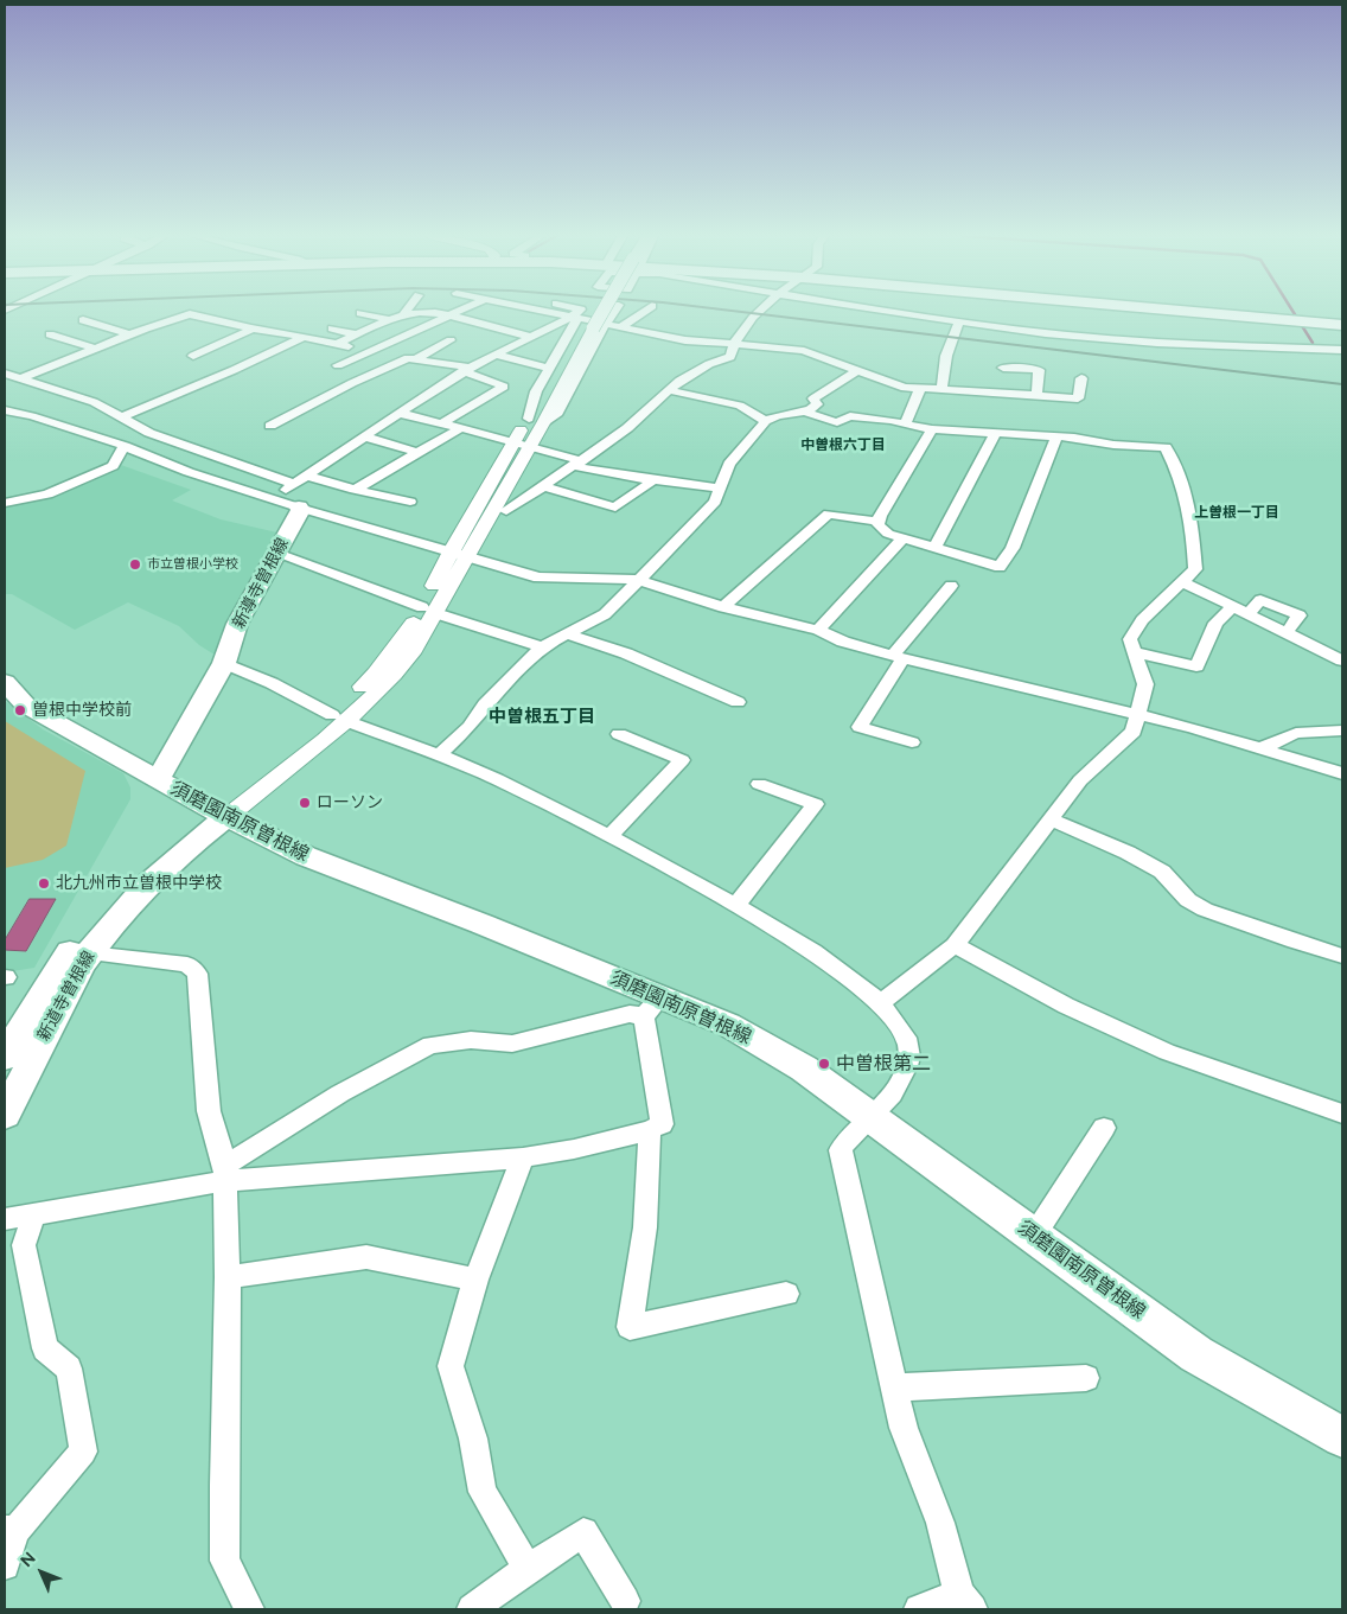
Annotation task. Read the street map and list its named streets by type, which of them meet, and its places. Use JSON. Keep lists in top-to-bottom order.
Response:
{
  "streets": {
    "main road": ["新導寺曽根線", "須磨園南原曽根線", "新道寺曽根線"]
  },
  "crossings": [
    ["須磨園南原曽根線", "新道寺曽根線"]
  ],
  "districts": ["中曽根六丁目", "上曽根一丁目", "中曽根五丁目"],
  "places": [
    "市立曽根小学校",
    "曽根中学校前",
    "ローソン",
    "北九州市立曽根中学校",
    "中曽根第二"
  ],
  "north": "top left"
}
